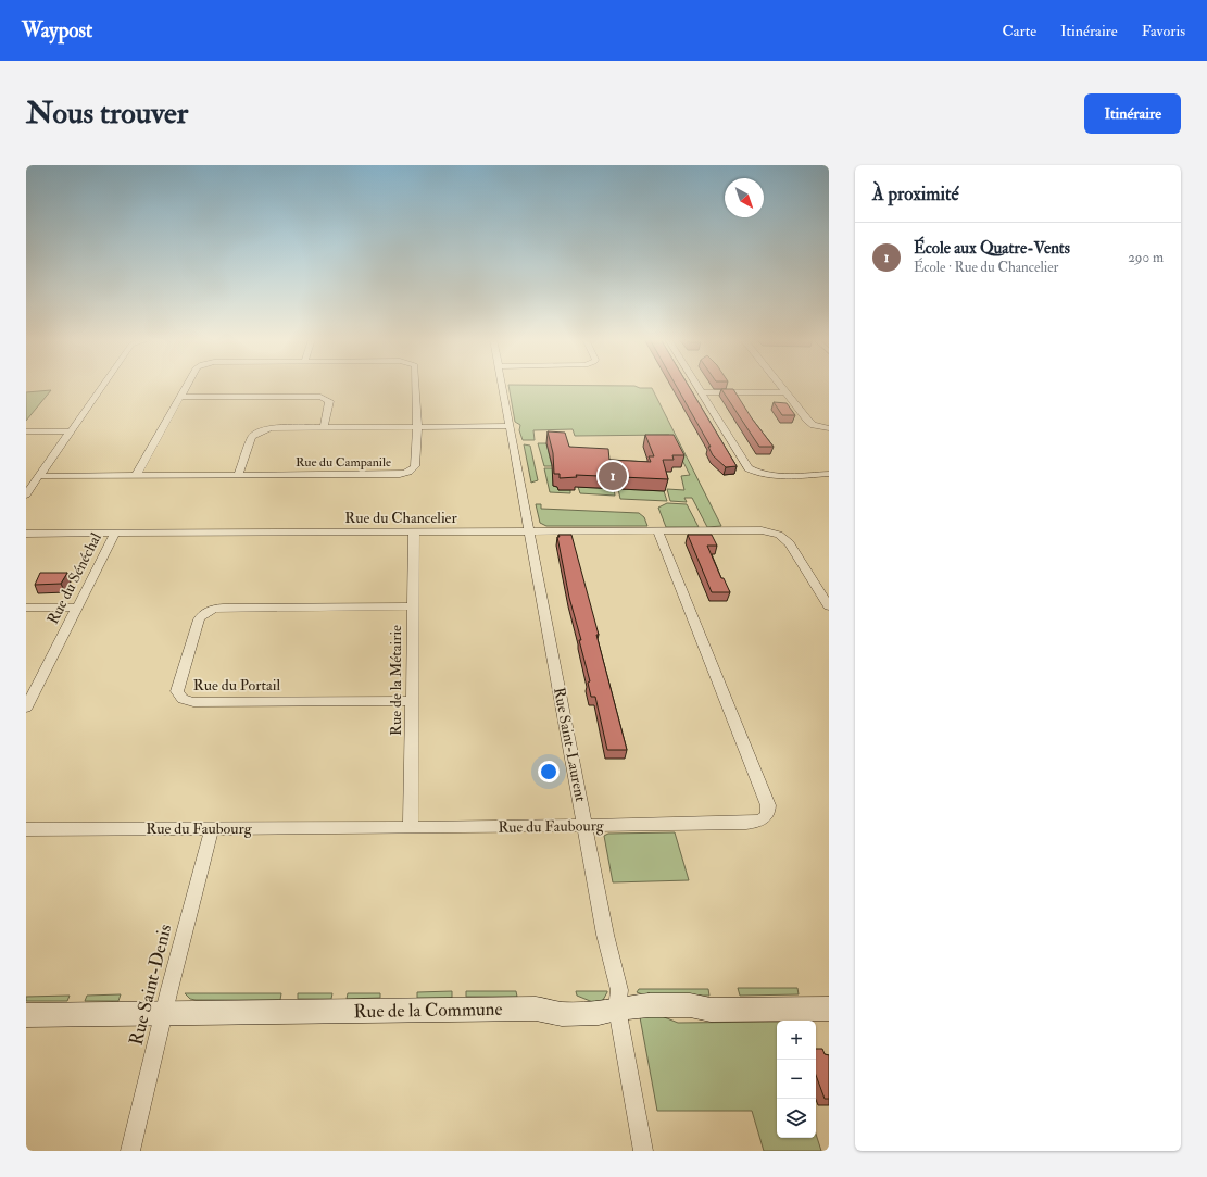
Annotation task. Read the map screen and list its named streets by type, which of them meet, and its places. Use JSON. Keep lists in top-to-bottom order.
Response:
{
  "streets": {
    "street": [
      "Rue du Campanile",
      "Rue du Chancelier",
      "Rue du Sénéchal",
      "Rue de la Métairie",
      "Rue du Portail",
      "Rue Saint-Laurent",
      "Rue du Faubourg",
      "Rue Saint-Denis",
      "Rue de la Commune"
    ]
  },
  "crossings": [
    ["Rue du Chancelier", "Rue du Sénéchal"],
    ["Rue du Chancelier", "Rue de la Métairie"],
    ["Rue du Chancelier", "Rue Saint-Laurent"],
    ["Rue du Chancelier", "Rue du Faubourg"],
    ["Rue de la Métairie", "Rue du Portail"],
    ["Rue de la Métairie", "Rue du Faubourg"],
    ["Rue Saint-Laurent", "Rue du Faubourg"],
    ["Rue Saint-Laurent", "Rue de la Commune"],
    ["Rue du Faubourg", "Rue Saint-Denis"],
    ["Rue Saint-Denis", "Rue de la Commune"]
  ],
  "north": "bottom right",
  "page": {
    "header": "Waypost",
    "nav": ["Carte", "Itinéraire", "Favoris"],
    "buttons": "Itinéraire",
    "title": "Nous trouver",
    "heading": "À proximité",
    "list": [
      {
        "mark": "1",
        "name": "École aux Quatre-Vents",
        "note": "École · Rue du Chancelier",
        "value": "290 m"
      }
    ],
    "pins": "1",
    "map_buttons": ["+", "−"]
  }
}
